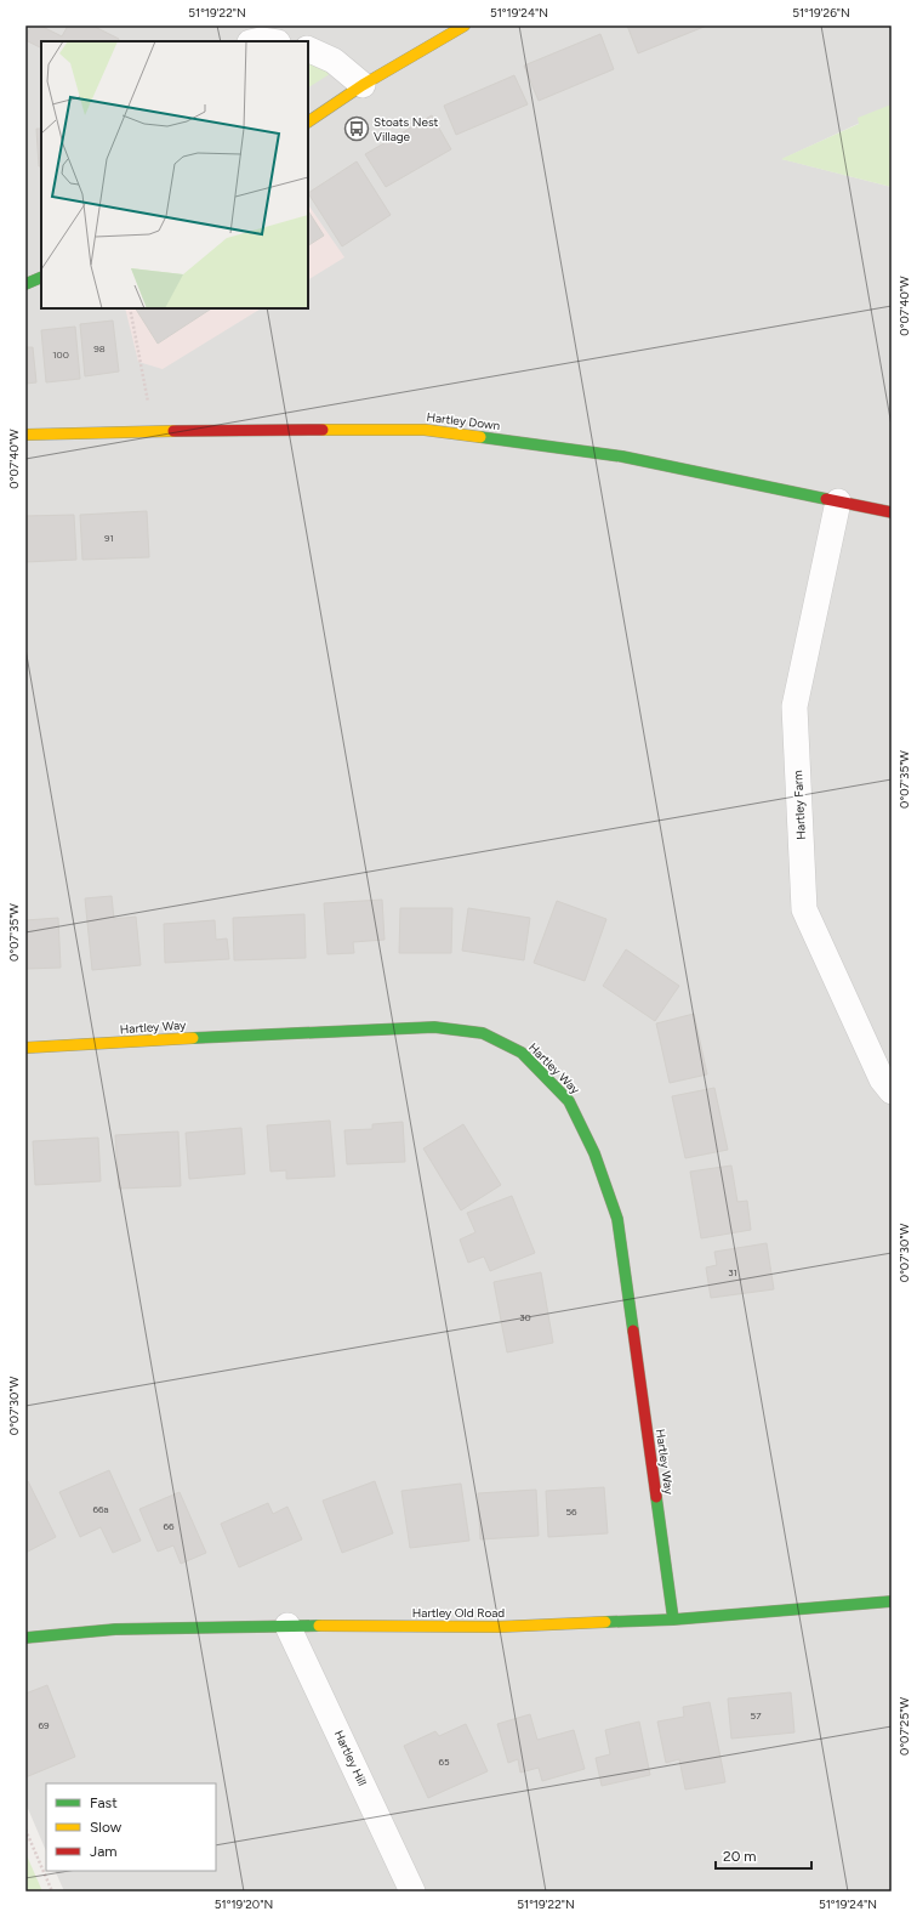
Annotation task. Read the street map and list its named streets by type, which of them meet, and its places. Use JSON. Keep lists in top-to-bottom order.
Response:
{
  "streets": {
    "street": [
      "Hartley Down",
      "Hartley Farm",
      "Hartley Way",
      "Hartley Old Road",
      "Hartley Hill"
    ]
  },
  "crossings": [
    ["Hartley Down", "Hartley Farm"],
    ["Hartley Way", "Hartley Old Road"],
    ["Hartley Old Road", "Hartley Hill"]
  ],
  "places": {
    "bus stop": ["Stoats Nest Village"]
  },
  "house_numbers": [
    "98",
    "100",
    "91",
    "31",
    "30",
    "66a",
    "56",
    "66",
    "57",
    "69",
    "65"
  ],
  "legend": ["Fast", "Slow", "Jam"],
  "scale_bar": "20 m",
  "coordinates": [
    "51°19'22\"N",
    "51°19'24\"N",
    "51°19'26\"N",
    "0°07'40\"W",
    "0°07'35\"W",
    "0°07'30\"W",
    "0°07'25\"W",
    "51°19'20\"N"
  ]
}
